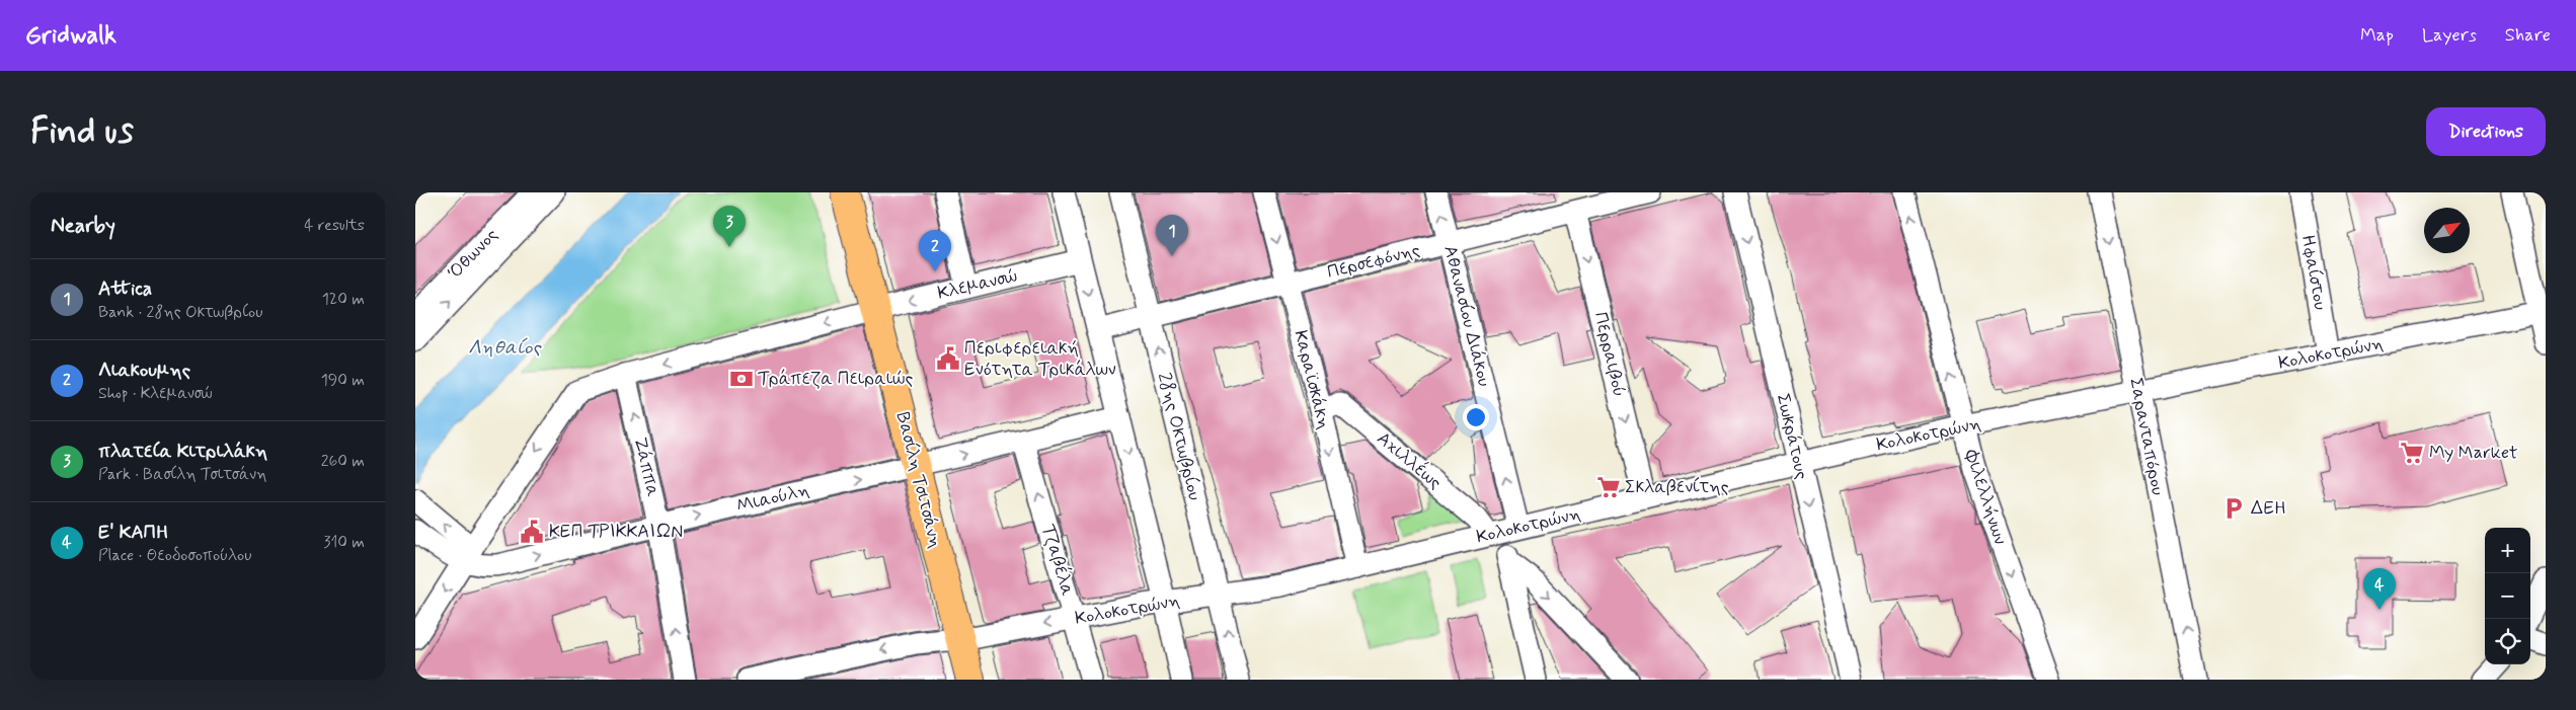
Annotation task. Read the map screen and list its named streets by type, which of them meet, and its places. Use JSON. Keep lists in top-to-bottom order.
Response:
{
  "streets": {
    "main road": ["Βασίλη Τσιτσάνη"],
    "street": [
      "Όθωνος",
      "Περσεφόνης",
      "Ηφαίστου",
      "Κλεμανσώ",
      "Αθανασίου Διάκου",
      "Κολοκοτρώνη",
      "Περραιβού",
      "Καραϊσκάκη",
      "28ης Οκτωβρίου",
      "Σωκράτους",
      "Σαρανταπόρου",
      "Αχιλλέως",
      "Ζάππα",
      "Φιλελλήνων",
      "Μιαούλη",
      "Τζαβέλα"
    ]
  },
  "crossings": [
    ["Περσεφόνης", "Αθανασίου Διάκου"],
    ["Περσεφόνης", "Περραιβού"],
    ["Περσεφόνης", "Καραϊσκάκη"],
    ["Περσεφόνης", "28ης Οκτωβρίου"],
    ["Ηφαίστου", "Κολοκοτρώνη"],
    ["Κλεμανσώ", "Ζάππα"],
    ["Κλεμανσώ", "Βασίλη Τσιτσάνη"],
    ["Κλεμανσώ", "Μιαούλη"],
    ["Αθανασίου Διάκου", "Κολοκοτρώνη"],
    ["Αθανασίου Διάκου", "Αχιλλέως"],
    ["Κολοκοτρώνη", "Περραιβού"],
    ["Κολοκοτρώνη", "Καραϊσκάκη"],
    ["Κολοκοτρώνη", "28ης Οκτωβρίου"],
    ["Κολοκοτρώνη", "Σωκράτους"],
    ["Κολοκοτρώνη", "Σαρανταπόρου"],
    ["Κολοκοτρώνη", "Αχιλλέως"],
    ["Κολοκοτρώνη", "Βασίλη Τσιτσάνη"],
    ["Κολοκοτρώνη", "Φιλελλήνων"],
    ["Κολοκοτρώνη", "Τζαβέλα"],
    ["Καραϊσκάκη", "Αχιλλέως"],
    ["Ζάππα", "Μιαούλη"],
    ["Βασίλη Τσιτσάνη", "Μιαούλη"],
    ["Μιαούλη", "Τζαβέλα"]
  ],
  "one_way": [
    "Κλεμανσώ",
    "Αθανασίου Διάκου",
    "Περραιβού",
    "Καραϊσκάκη",
    "Σωκράτους",
    "Ζάππα",
    "Μιαούλη"
  ],
  "water": ["Ληθαίος"],
  "places": {
    "public building": ["Περιφερειακή Ενότητα Τρικάλων", "ΚΕΠ ΤΡΙΚΚΑΙΩΝ"],
    "bank": ["Τράπεζα Πειραιώς"],
    "supermarket": ["My Market", "Σκλαβενίτης"],
    "parking": ["ΔΕΗ"]
  },
  "north": "top right",
  "page": {
    "header": "Gridwalk",
    "nav": ["Map", "Layers", "Share"],
    "buttons": "Directions",
    "title": "Find us",
    "heading": ["Nearby", "4 results"],
    "pins": [
      "3",
      "1",
      "2",
      "4"
    ],
    "list": [
      {
        "mark": "1",
        "name": "Attica",
        "note": "Bank · 28ης Οκτωβρίου",
        "value": "120 m"
      },
      {
        "mark": "2",
        "name": "Λιακουμης",
        "note": "Shop · Κλεμανσώ",
        "value": "190 m"
      },
      {
        "mark": "3",
        "name": "πλατεία Κιτριλάκη",
        "note": "Park · Βασίλη Τσιτσάνη",
        "value": "260 m"
      },
      {
        "mark": "4",
        "name": "Ε' ΚΑΠΗ",
        "note": "Place · Θεοδοσοπούλου",
        "value": "310 m"
      }
    ],
    "map_buttons": ["+", "−"]
  }
}
